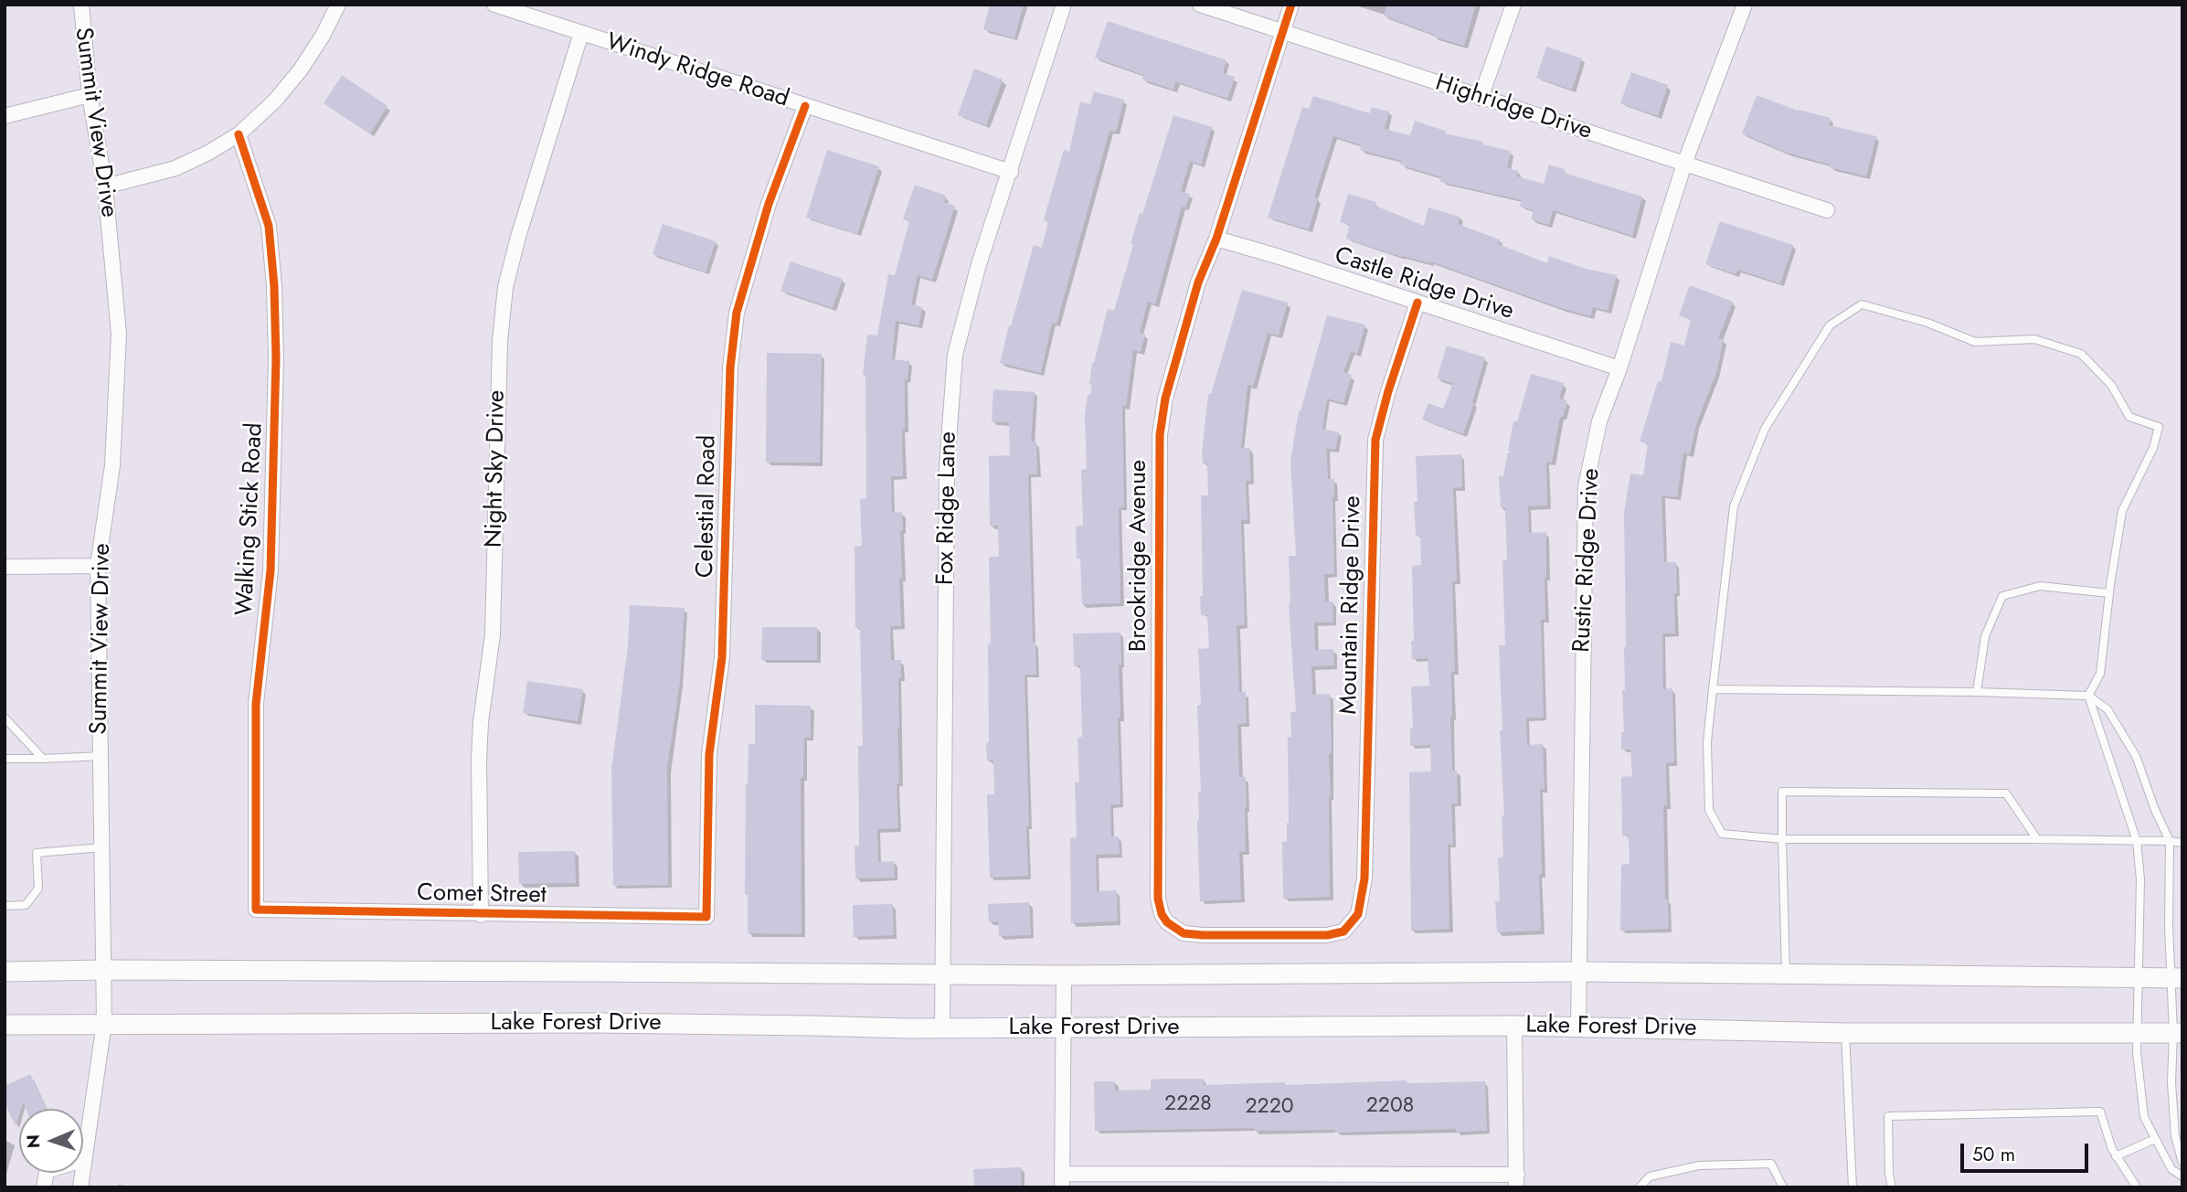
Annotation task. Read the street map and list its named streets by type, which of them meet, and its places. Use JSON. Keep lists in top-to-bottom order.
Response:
{
  "streets": {
    "main road": ["Lake Forest Drive"],
    "street": [
      "Windy Ridge Road",
      "Highridge Drive",
      "Summit View Drive",
      "Castle Ridge Drive",
      "Night Sky Drive",
      "Celestial Road",
      "Fox Ridge Lane",
      "Walking Stick Road",
      "Brookridge Avenue",
      "Rustic Ridge Drive",
      "Mountain Ridge Drive",
      "Comet Street"
    ]
  },
  "crossings": [
    ["Windy Ridge Road", "Night Sky Drive"],
    ["Windy Ridge Road", "Celestial Road"],
    ["Windy Ridge Road", "Fox Ridge Lane"],
    ["Highridge Drive", "Brookridge Avenue"],
    ["Highridge Drive", "Rustic Ridge Drive"],
    ["Summit View Drive", "Lake Forest Drive"],
    ["Castle Ridge Drive", "Brookridge Avenue"],
    ["Castle Ridge Drive", "Rustic Ridge Drive"],
    ["Castle Ridge Drive", "Mountain Ridge Drive"],
    ["Night Sky Drive", "Comet Street"],
    ["Celestial Road", "Comet Street"],
    ["Fox Ridge Lane", "Lake Forest Drive"],
    ["Walking Stick Road", "Comet Street"],
    ["Brookridge Avenue", "Mountain Ridge Drive"],
    ["Rustic Ridge Drive", "Lake Forest Drive"]
  ],
  "house_numbers": ["2228", "2208", "2220"],
  "scale_bar": "50 m",
  "north": "left"
}
